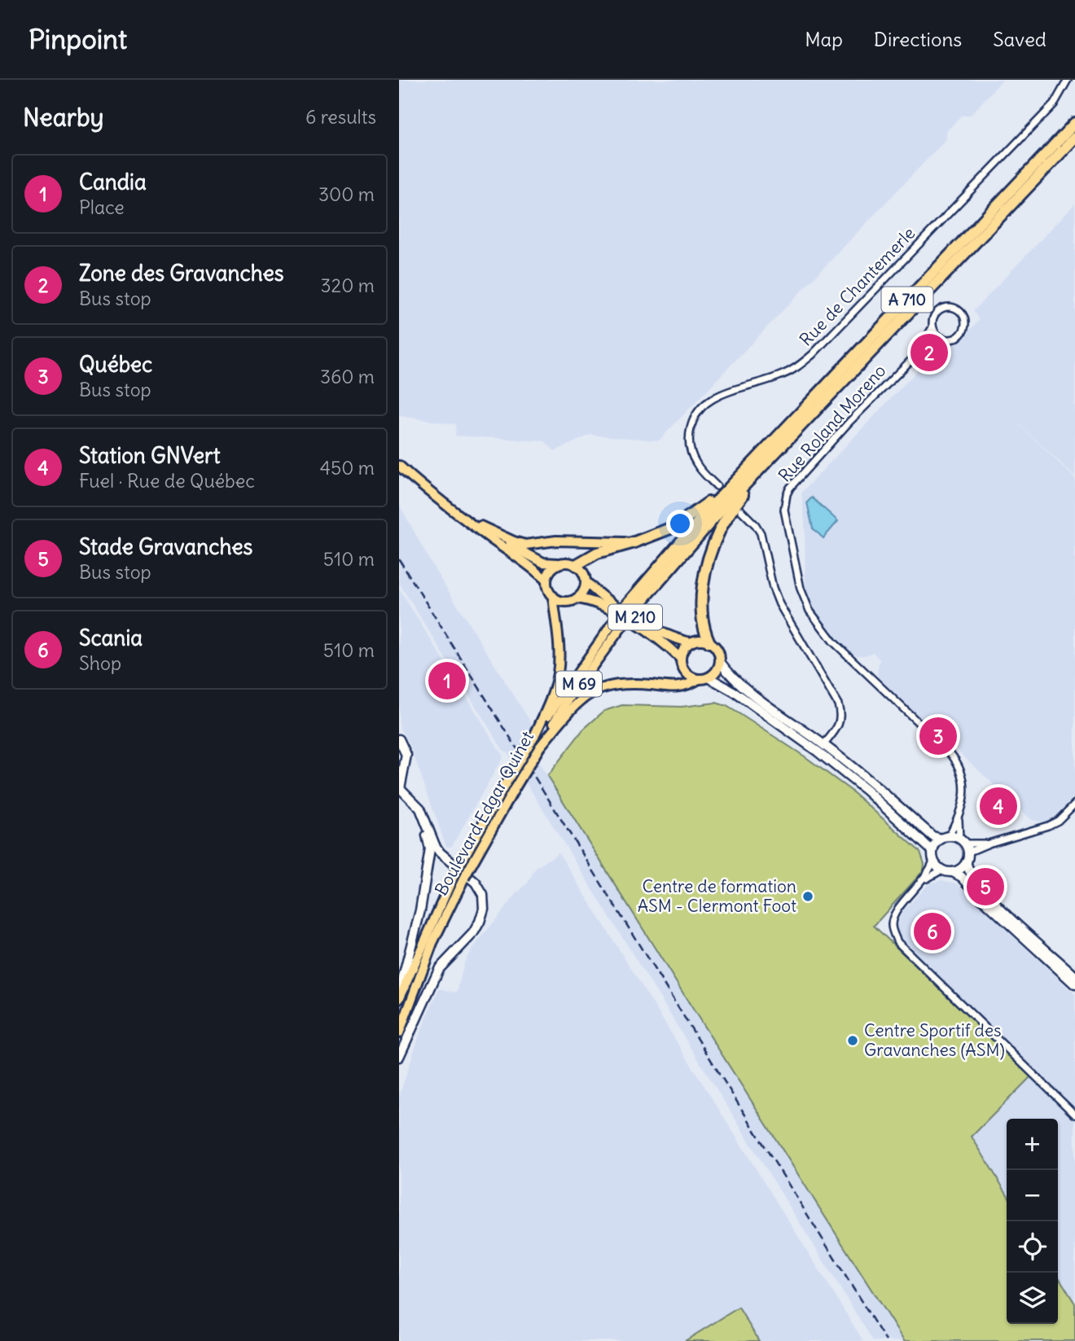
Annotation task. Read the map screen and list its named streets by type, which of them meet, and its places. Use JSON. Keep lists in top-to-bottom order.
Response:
{
  "streets": {
    "highway": ["A 710"],
    "main road": ["M 210", "M 69", "Boulevard Edgar Quinet"],
    "street": ["Rue de Chantemerle", "Rue Roland Moreno"]
  },
  "crossings": [
    ["A 710", "M 69"],
    ["A 710", "Boulevard Edgar Quinet"],
    ["M 69", "Boulevard Edgar Quinet"]
  ],
  "places": ["Centre de formation ASM - Clermont Foot", "Centre Sportif des Gravanches (ASM)"],
  "page": {
    "header": "Pinpoint",
    "nav": ["Map", "Directions", "Saved"],
    "heading": ["Nearby", "6 results"],
    "list": [
      {
        "mark": "1",
        "name": "Candia",
        "note": "Place",
        "value": "300 m"
      },
      {
        "mark": "2",
        "name": "Zone des Gravanches",
        "note": "Bus stop",
        "value": "320 m"
      },
      {
        "mark": "3",
        "name": "Québec",
        "note": "Bus stop",
        "value": "360 m"
      },
      {
        "mark": "4",
        "name": "Station GNVert",
        "note": "Fuel · Rue de Québec",
        "value": "450 m"
      },
      {
        "mark": "5",
        "name": "Stade Gravanches",
        "note": "Bus stop",
        "value": "510 m"
      },
      {
        "mark": "6",
        "name": "Scania",
        "note": "Shop",
        "value": "510 m"
      }
    ],
    "pins": [
      "2",
      "1",
      "3",
      "4",
      "5",
      "6"
    ],
    "map_buttons": ["+", "−"]
  }
}
